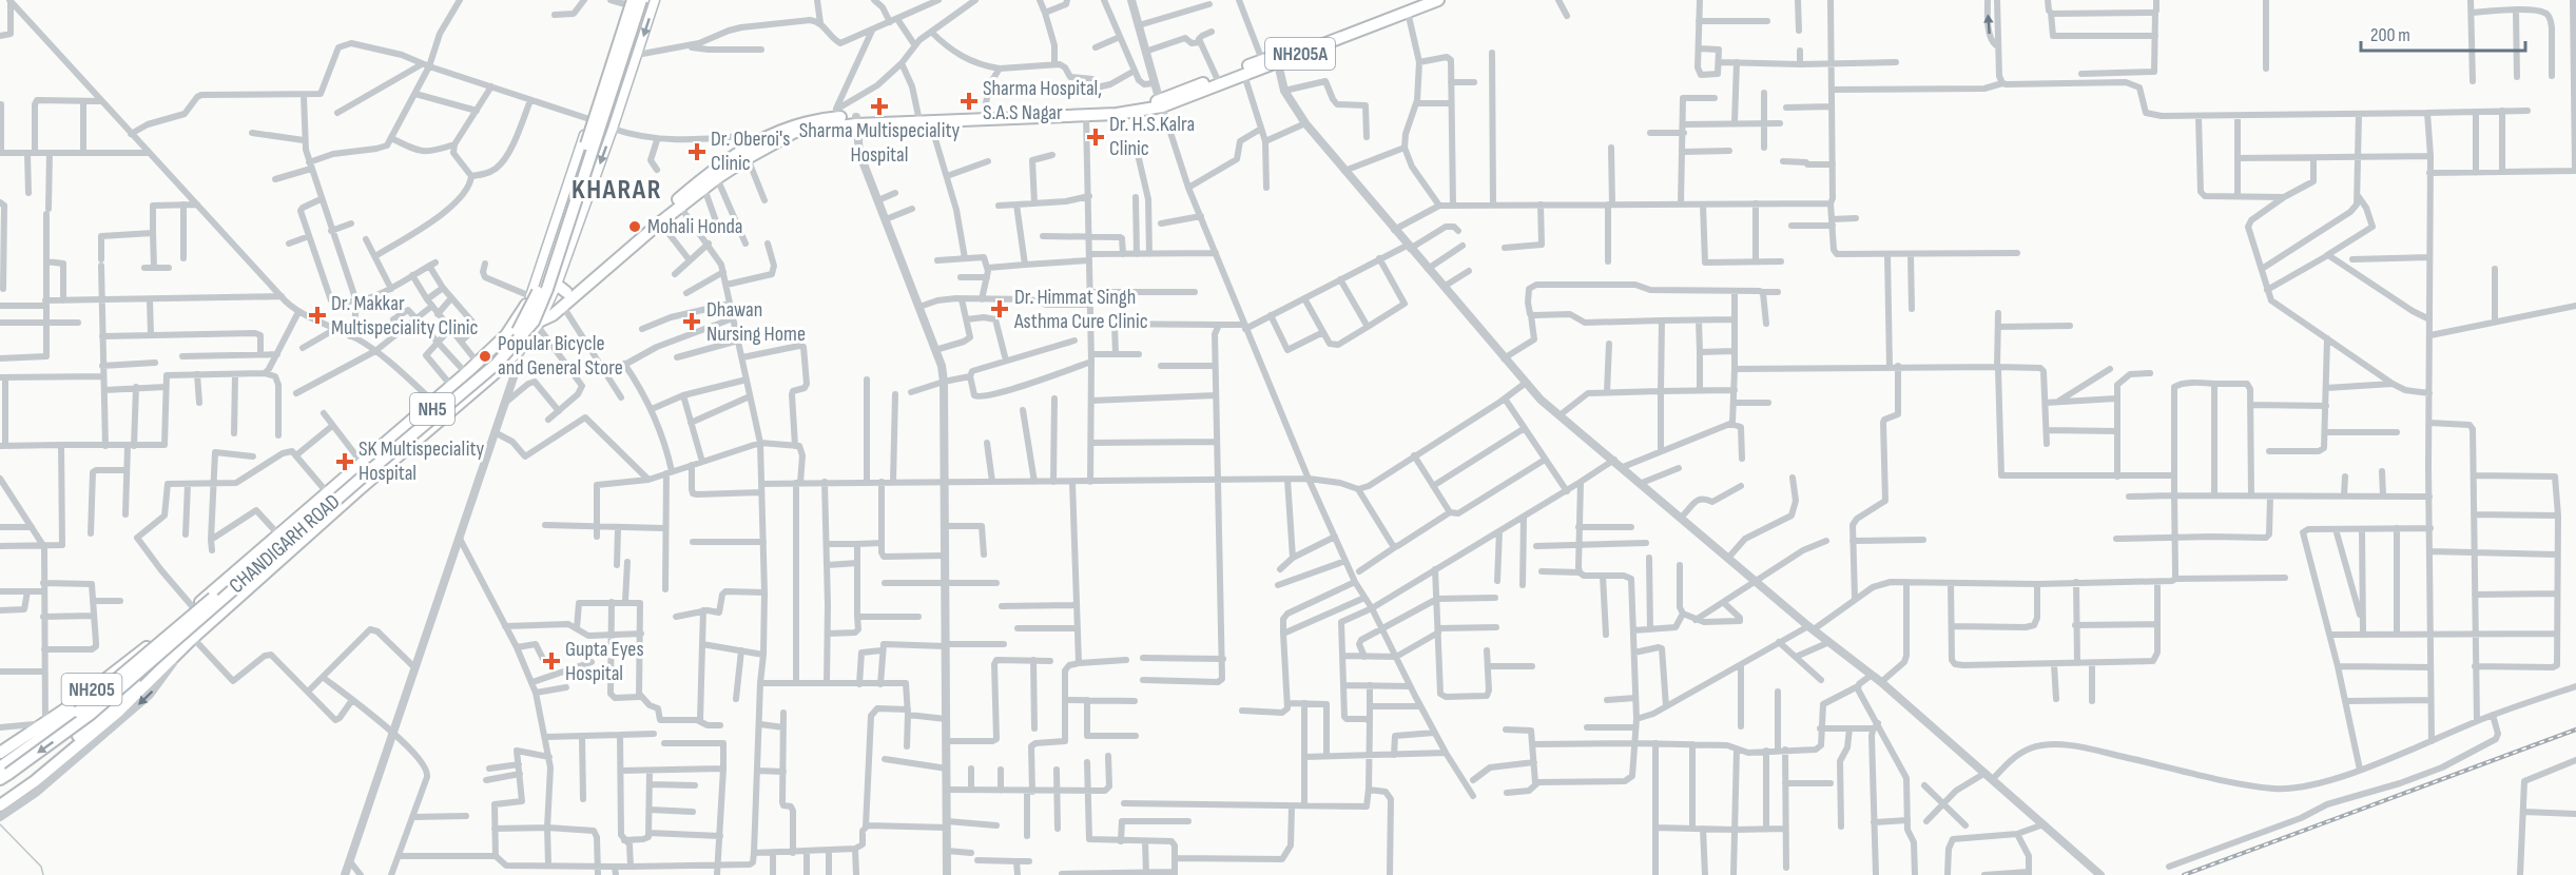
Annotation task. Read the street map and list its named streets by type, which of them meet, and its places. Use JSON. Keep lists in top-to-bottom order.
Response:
{
  "streets": {
    "highway": [
      "NH205A",
      "NH5",
      "CHANDIGARH ROAD",
      "NH205"
    ]
  },
  "crossings": [
    ["NH205A", "NH205"]
  ],
  "districts": ["KHARAR"],
  "places": {
    "health": [
      "Sharma Hospital, S.A.S Nagar",
      "Sharma Multispeciality Hospital",
      "Dr. H.S.Kalra Clinic",
      "Dr. Oberoi's Clinic",
      "Dr. Himmat Singh Asthma Cure Clinic",
      "Dr. Makkar Multispeciality Clinic",
      "Dhawan Nursing Home",
      "SK Multispeciality Hospital",
      "Gupta Eyes Hospital"
    ],
    "other": ["Mohali Honda", "Popular Bicycle and General Store"]
  },
  "scale_bar": "200 m"
}
